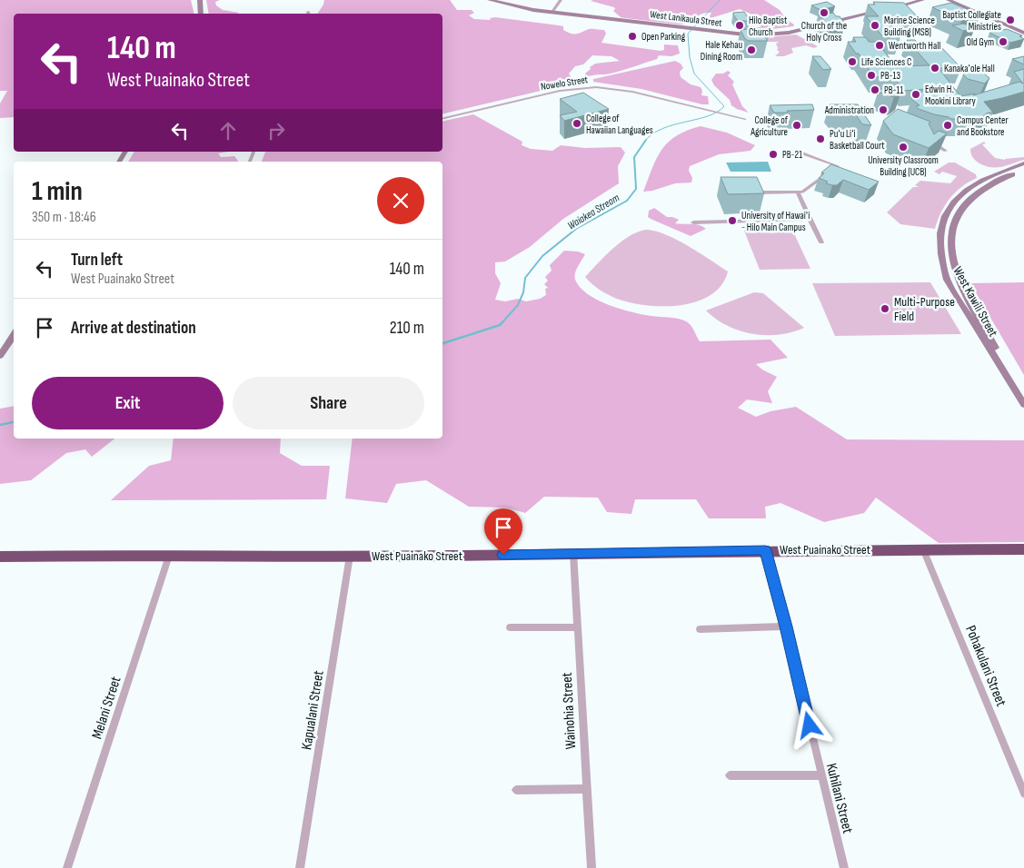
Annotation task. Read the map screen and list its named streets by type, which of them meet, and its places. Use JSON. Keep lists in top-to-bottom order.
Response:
{
  "streets": {
    "highway": ["West Puainako Street"],
    "street": [
      "West Lanikaula Street",
      "Nowelo Street",
      "West Kawili Street",
      "Pohakulani Street",
      "Melani Street",
      "Kapualani Street",
      "Wainohia Street",
      "Kuhilani Street"
    ]
  },
  "crossings": [
    ["West Puainako Street", "Pohakulani Street"],
    ["West Puainako Street", "Melani Street"],
    ["West Puainako Street", "Kapualani Street"],
    ["West Puainako Street", "Wainohia Street"],
    ["West Puainako Street", "Kuhilani Street"]
  ],
  "water": ["Waiakea Stream"],
  "places": [
    "Church of the Holy Cross",
    "Baptist Collegiate Ministries",
    "Hilo Baptist Church",
    "Marine Science Building (MSB)",
    "Open Parking",
    "Old Gym",
    "Wentworth Hall",
    "Hale Kehau Dining Room",
    "Life Sciences C",
    "Kanakaʻole Hall",
    "PB-13",
    "PB-11",
    "Edwin H. Mookini Library",
    "Administration",
    "College of Hawaiian Languages",
    "College of Agriculture",
    "Campus Center and Bookstore",
    "Puʻu Liʻi Basketball Court",
    "University Classroom Building (UCB)",
    "PB-21",
    "University of Hawaiʻi - Hilo Main Campus",
    "Multi-Purpose Field"
  ],
  "page": {
    "turn": ["140 m", "West Puainako Street"],
    "heading": ["1 min", "350 m · 18:46"],
    "list": [
      {
        "name": "Turn left",
        "note": "West Puainako Street",
        "value": "140 m"
      },
      {
        "name": "Arrive at destination",
        "value": "210 m"
      }
    ],
    "buttons": ["Exit", "Share"]
  }
}
